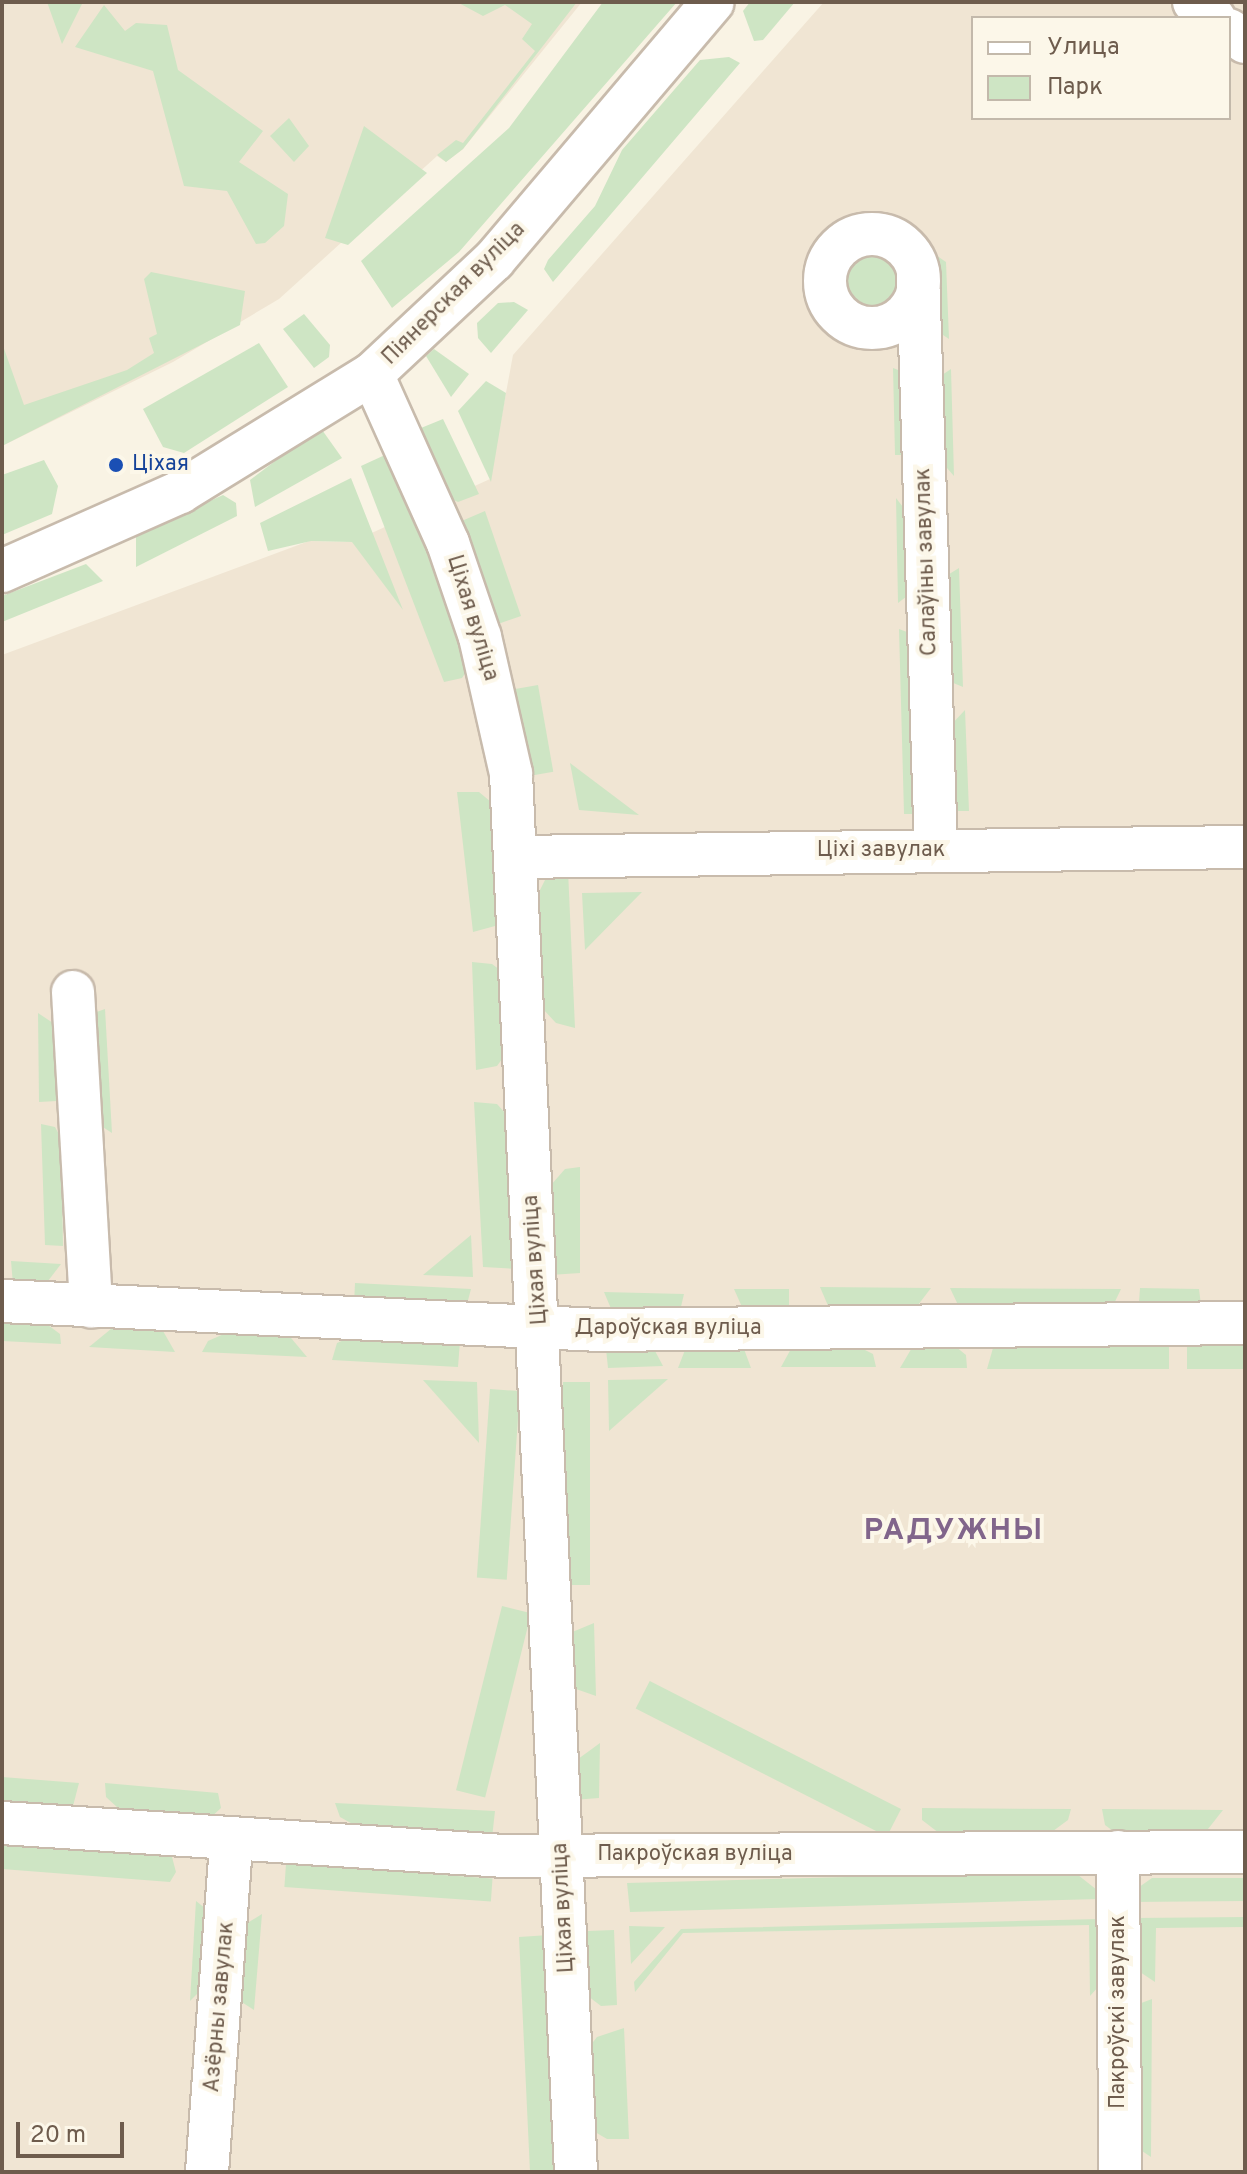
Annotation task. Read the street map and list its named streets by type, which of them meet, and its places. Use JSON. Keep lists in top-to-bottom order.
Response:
{
  "streets": {
    "street": [
      "Піянерская вуліца",
      "Салаўіны завулак",
      "Ціхая вуліца",
      "Ціхі завулак",
      "Дароўская вуліца",
      "Пакроўская вуліца",
      "Азёрны завулак",
      "Пакроўскі завулак"
    ]
  },
  "crossings": [
    ["Піянерская вуліца", "Ціхая вуліца"],
    ["Салаўіны завулак", "Ціхі завулак"],
    ["Ціхая вуліца", "Ціхі завулак"],
    ["Ціхая вуліца", "Дароўская вуліца"],
    ["Ціхая вуліца", "Пакроўская вуліца"],
    ["Пакроўская вуліца", "Азёрны завулак"],
    ["Пакроўская вуліца", "Пакроўскі завулак"]
  ],
  "districts": ["РАДУЖНЫ"],
  "places": ["Ціхая"],
  "legend": ["Улица", "Парк"],
  "scale_bar": "20 m"
}
